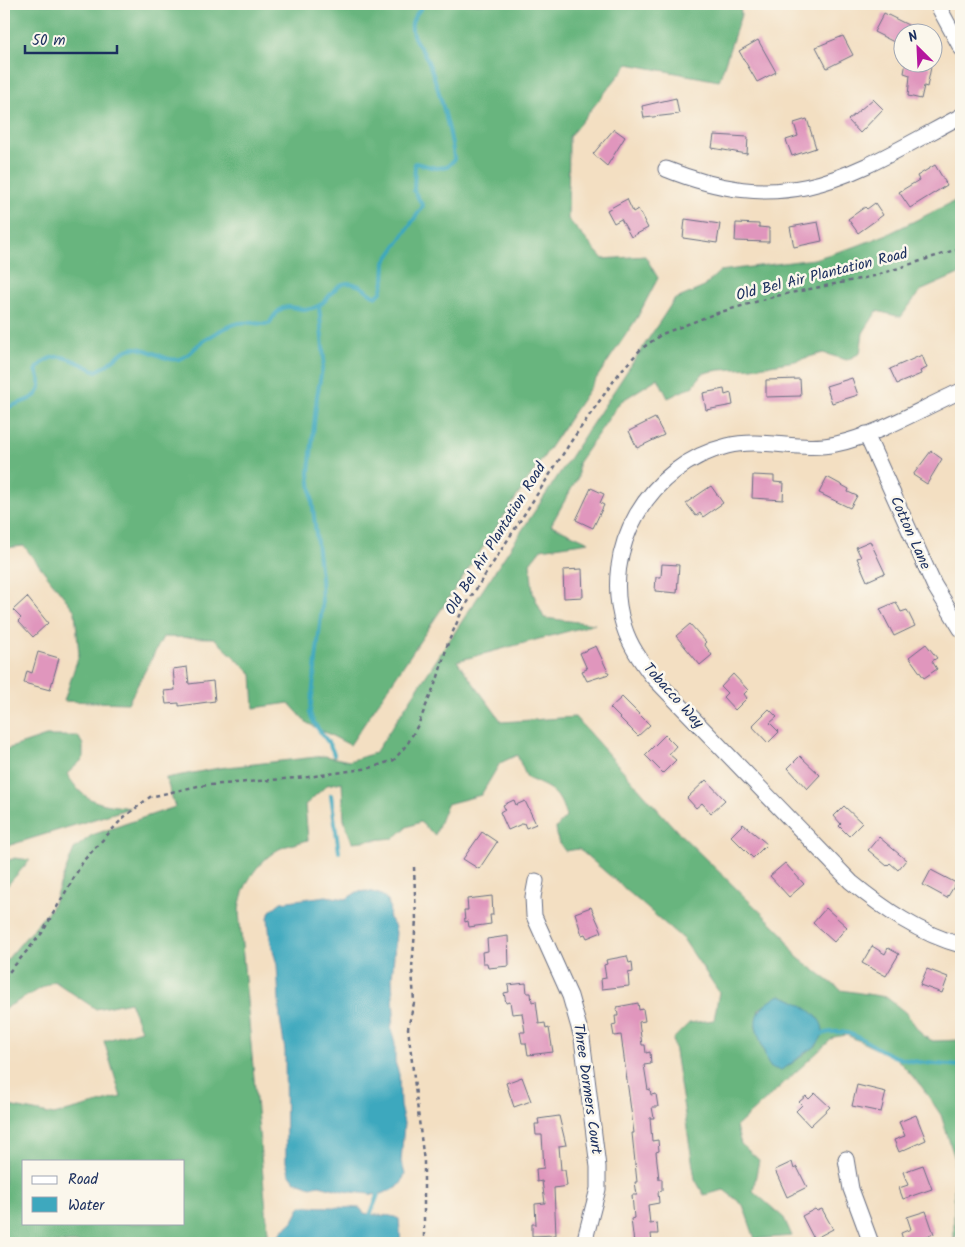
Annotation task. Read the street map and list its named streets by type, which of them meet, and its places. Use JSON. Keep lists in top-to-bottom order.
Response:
{
  "streets": {
    "street": ["Cotton Lane", "Tobacco Way", "Three Dormers Court"],
    "path": ["Old Bel Air Plantation Road"]
  },
  "crossings": [
    ["Cotton Lane", "Tobacco Way"]
  ],
  "legend": ["Road", "Water"],
  "scale_bar": "50 m",
  "north": "top left"
}
